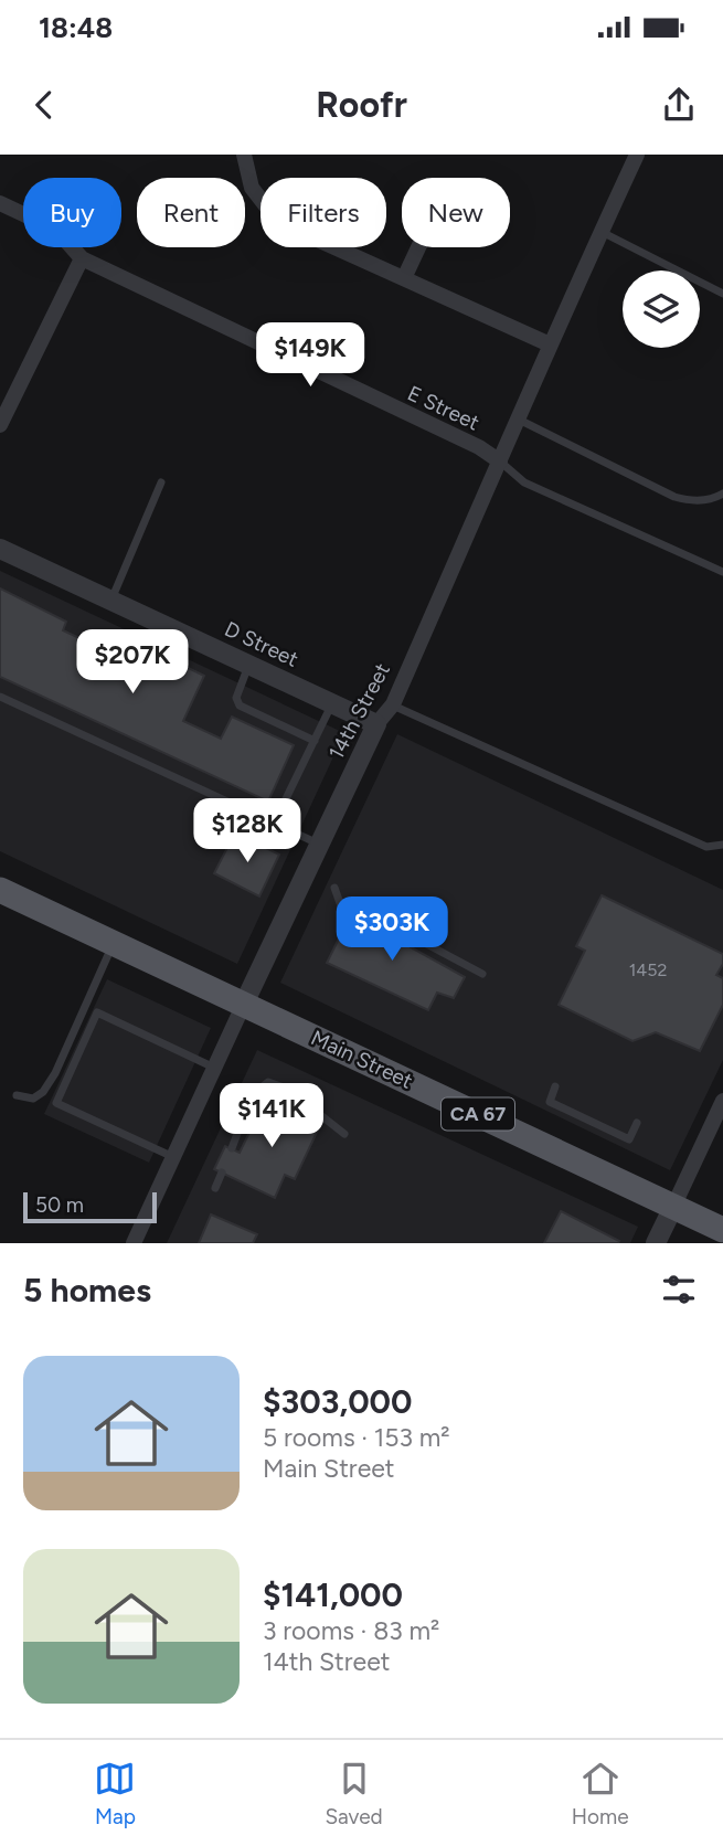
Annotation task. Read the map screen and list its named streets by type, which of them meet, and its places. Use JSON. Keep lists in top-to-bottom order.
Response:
{
  "streets": {
    "main road": ["Main Street", "CA 67"],
    "street": ["E Street", "D Street", "14th Street"]
  },
  "crossings": [
    ["E Street", "14th Street"],
    ["D Street", "14th Street"],
    ["14th Street", "Main Street"]
  ],
  "house_numbers": ["1452"],
  "scale_bar": "50 m",
  "page": {
    "status": "18:48",
    "header": "Roofr",
    "chip": [
      "Buy",
      "Rent",
      "Filters",
      "New"
    ],
    "price": [
      "$149K",
      "$207K",
      "$128K",
      "$303K",
      "$141K"
    ],
    "scale": "50 m",
    "heading": "5 homes",
    "list": [
      {
        "name": "$303,000",
        "note": "5 rooms · 153 m² · Main Street"
      },
      {
        "name": "$141,000",
        "note": "3 rooms · 83 m² · 14th Street"
      }
    ],
    "tabs": ["Map", "Saved", "Home"]
  }
}
